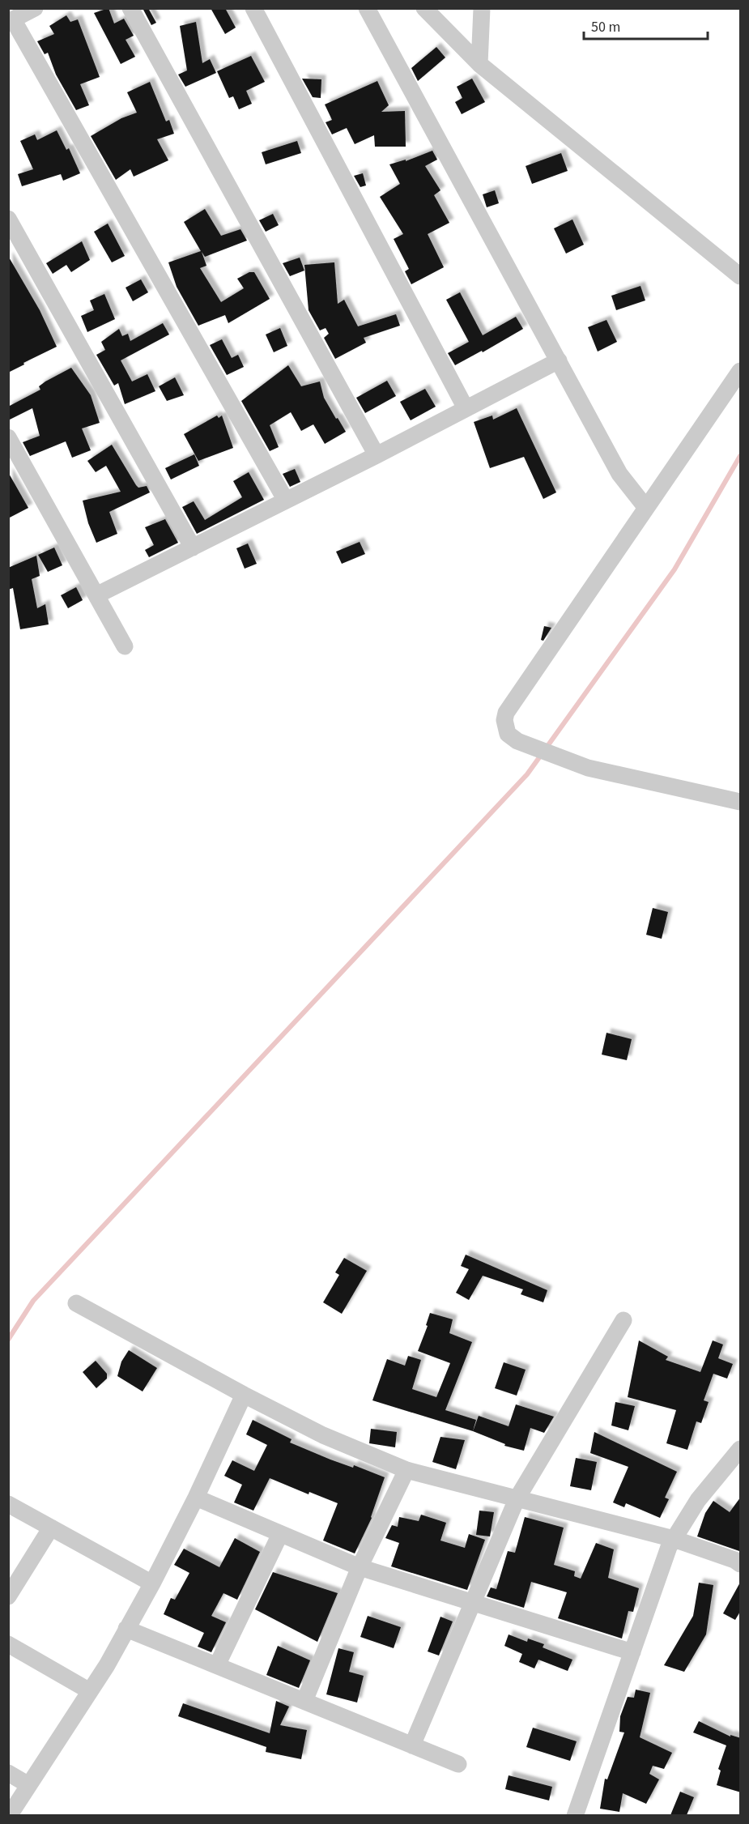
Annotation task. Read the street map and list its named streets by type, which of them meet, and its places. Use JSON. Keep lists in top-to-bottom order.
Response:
{
  "scale_bar": "50 m"
}
